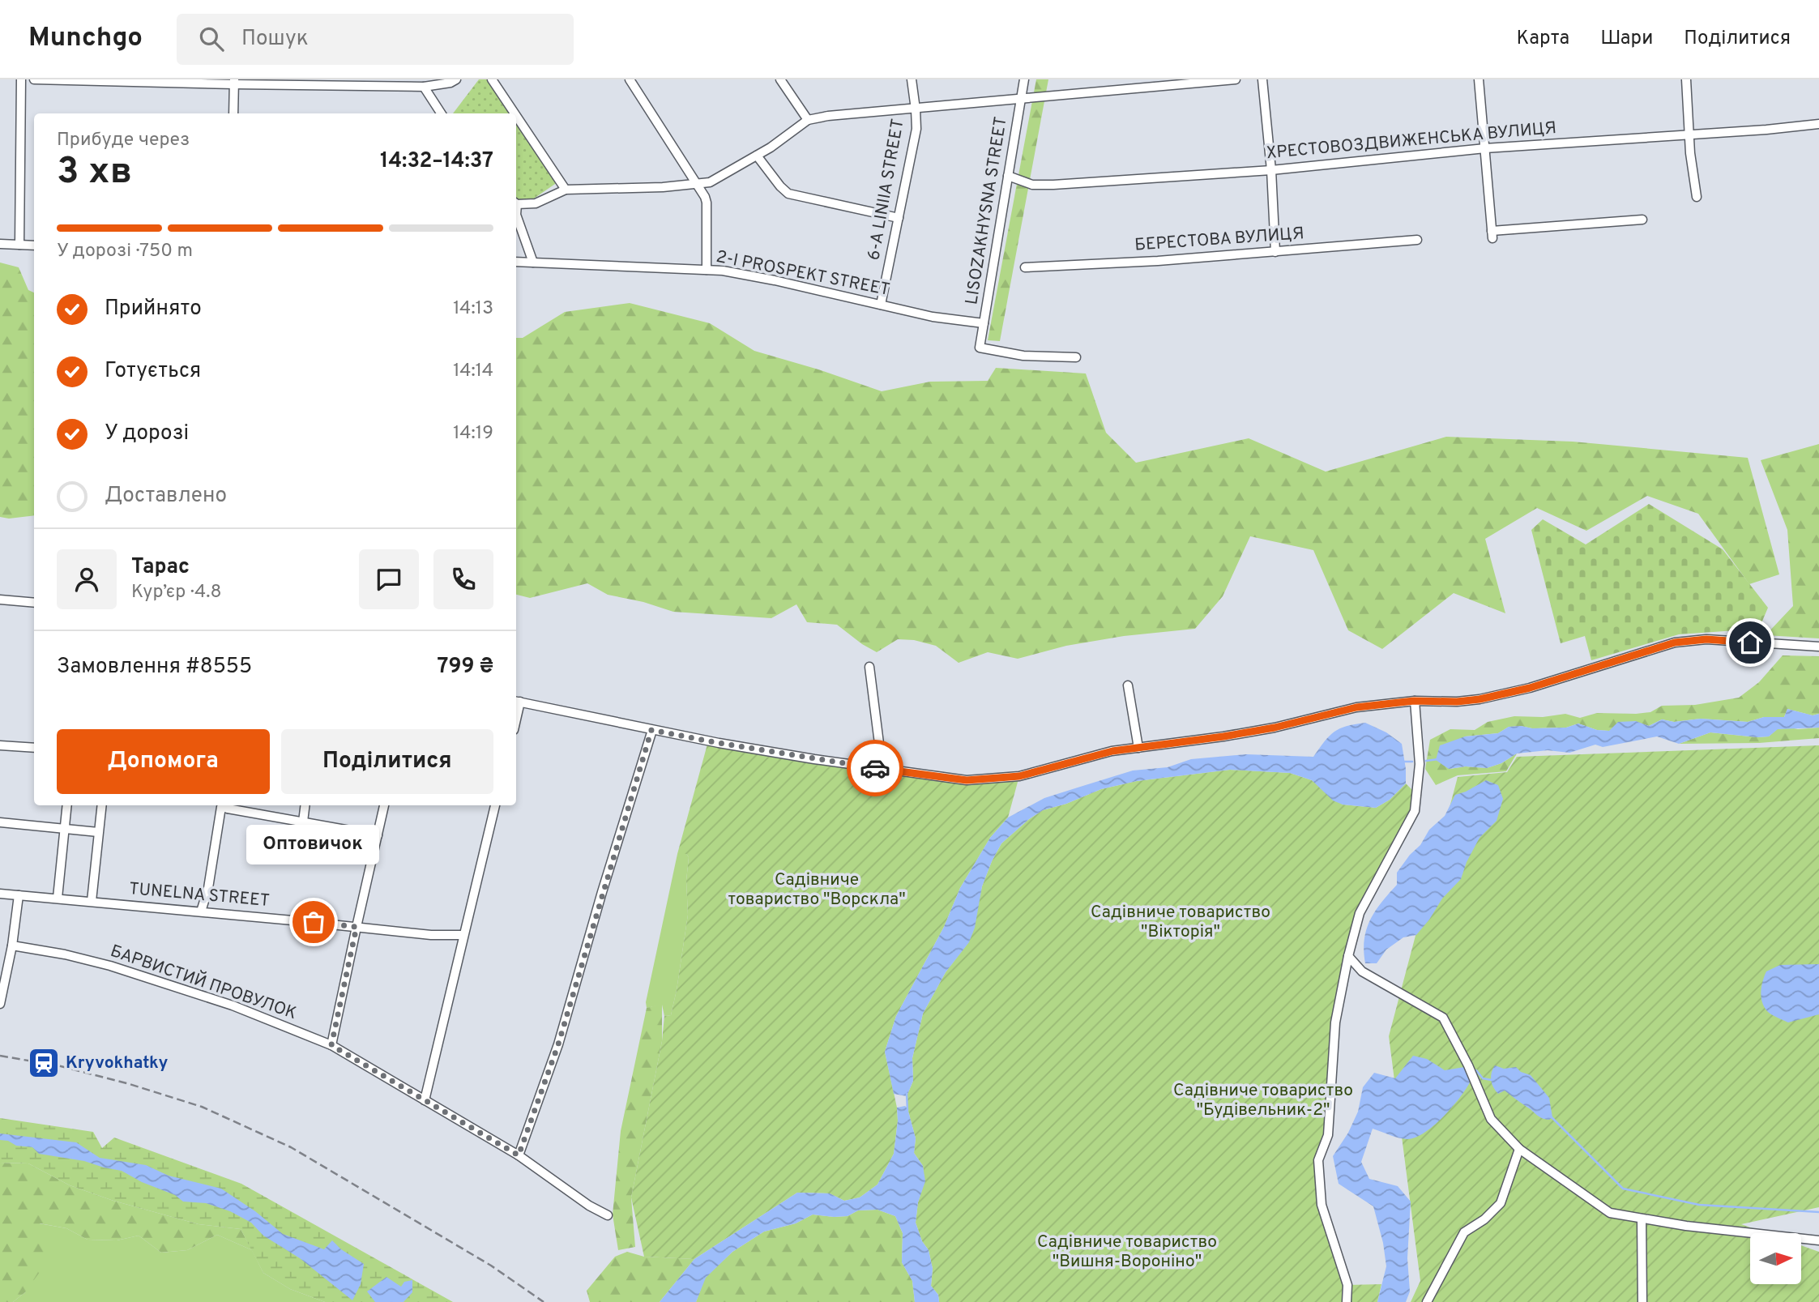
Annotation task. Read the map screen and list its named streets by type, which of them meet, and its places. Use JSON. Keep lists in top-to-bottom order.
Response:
{
  "streets": {
    "street": [
      "ХРЕСТОВОЗДВИЖЕНСЬКА ВУЛИЦЯ",
      "6-A LINIIA STREET",
      "LISOZAKHYSNA STREET",
      "БЕРЕСТОВА ВУЛИЦЯ",
      "2-I PROSPEKT STREET",
      "TUNELNA STREET",
      "БАРВИСТИЙ ПРОВУЛОК"
    ]
  },
  "crossings": [
    ["ХРЕСТОВОЗДВИЖЕНСЬКА ВУЛИЦЯ", "LISOZAKHYSNA STREET"],
    ["6-A LINIIA STREET", "2-I PROSPEKT STREET"],
    ["LISOZAKHYSNA STREET", "2-I PROSPEKT STREET"]
  ],
  "parks": [
    "Садівниче товариство \"Ворскла\"",
    "Садівниче товариство \"Вікторія\"",
    "Садівниче товариство \"Будівельник-2\"",
    "Садівниче товариство \"Вишня-Вороніно\""
  ],
  "places": {
    "other": ["Оптовичок"],
    "station": ["Kryvokhatky"]
  },
  "north": "right",
  "page": {
    "header": "Munchgo",
    "search": "Пошук",
    "nav": ["Карта", "Шари", "Поділитися"],
    "heading": ["3 хв", "Прибуде через", "14:32–14:37"],
    "panel": [
      "Тарас",
      "Кур’єр · 4.8",
      "Замовлення #8555",
      "799 ₴"
    ],
    "bar": "У дорозі · 750 m",
    "list": [
      ["Прийнято", "14:13"],
      ["Готується", "14:14"],
      ["У дорозі", "14:19"],
      "Доставлено"
    ],
    "buttons": ["Допомога", "Поділитися"],
    "bubble": "Оптовичок"
  }
}
